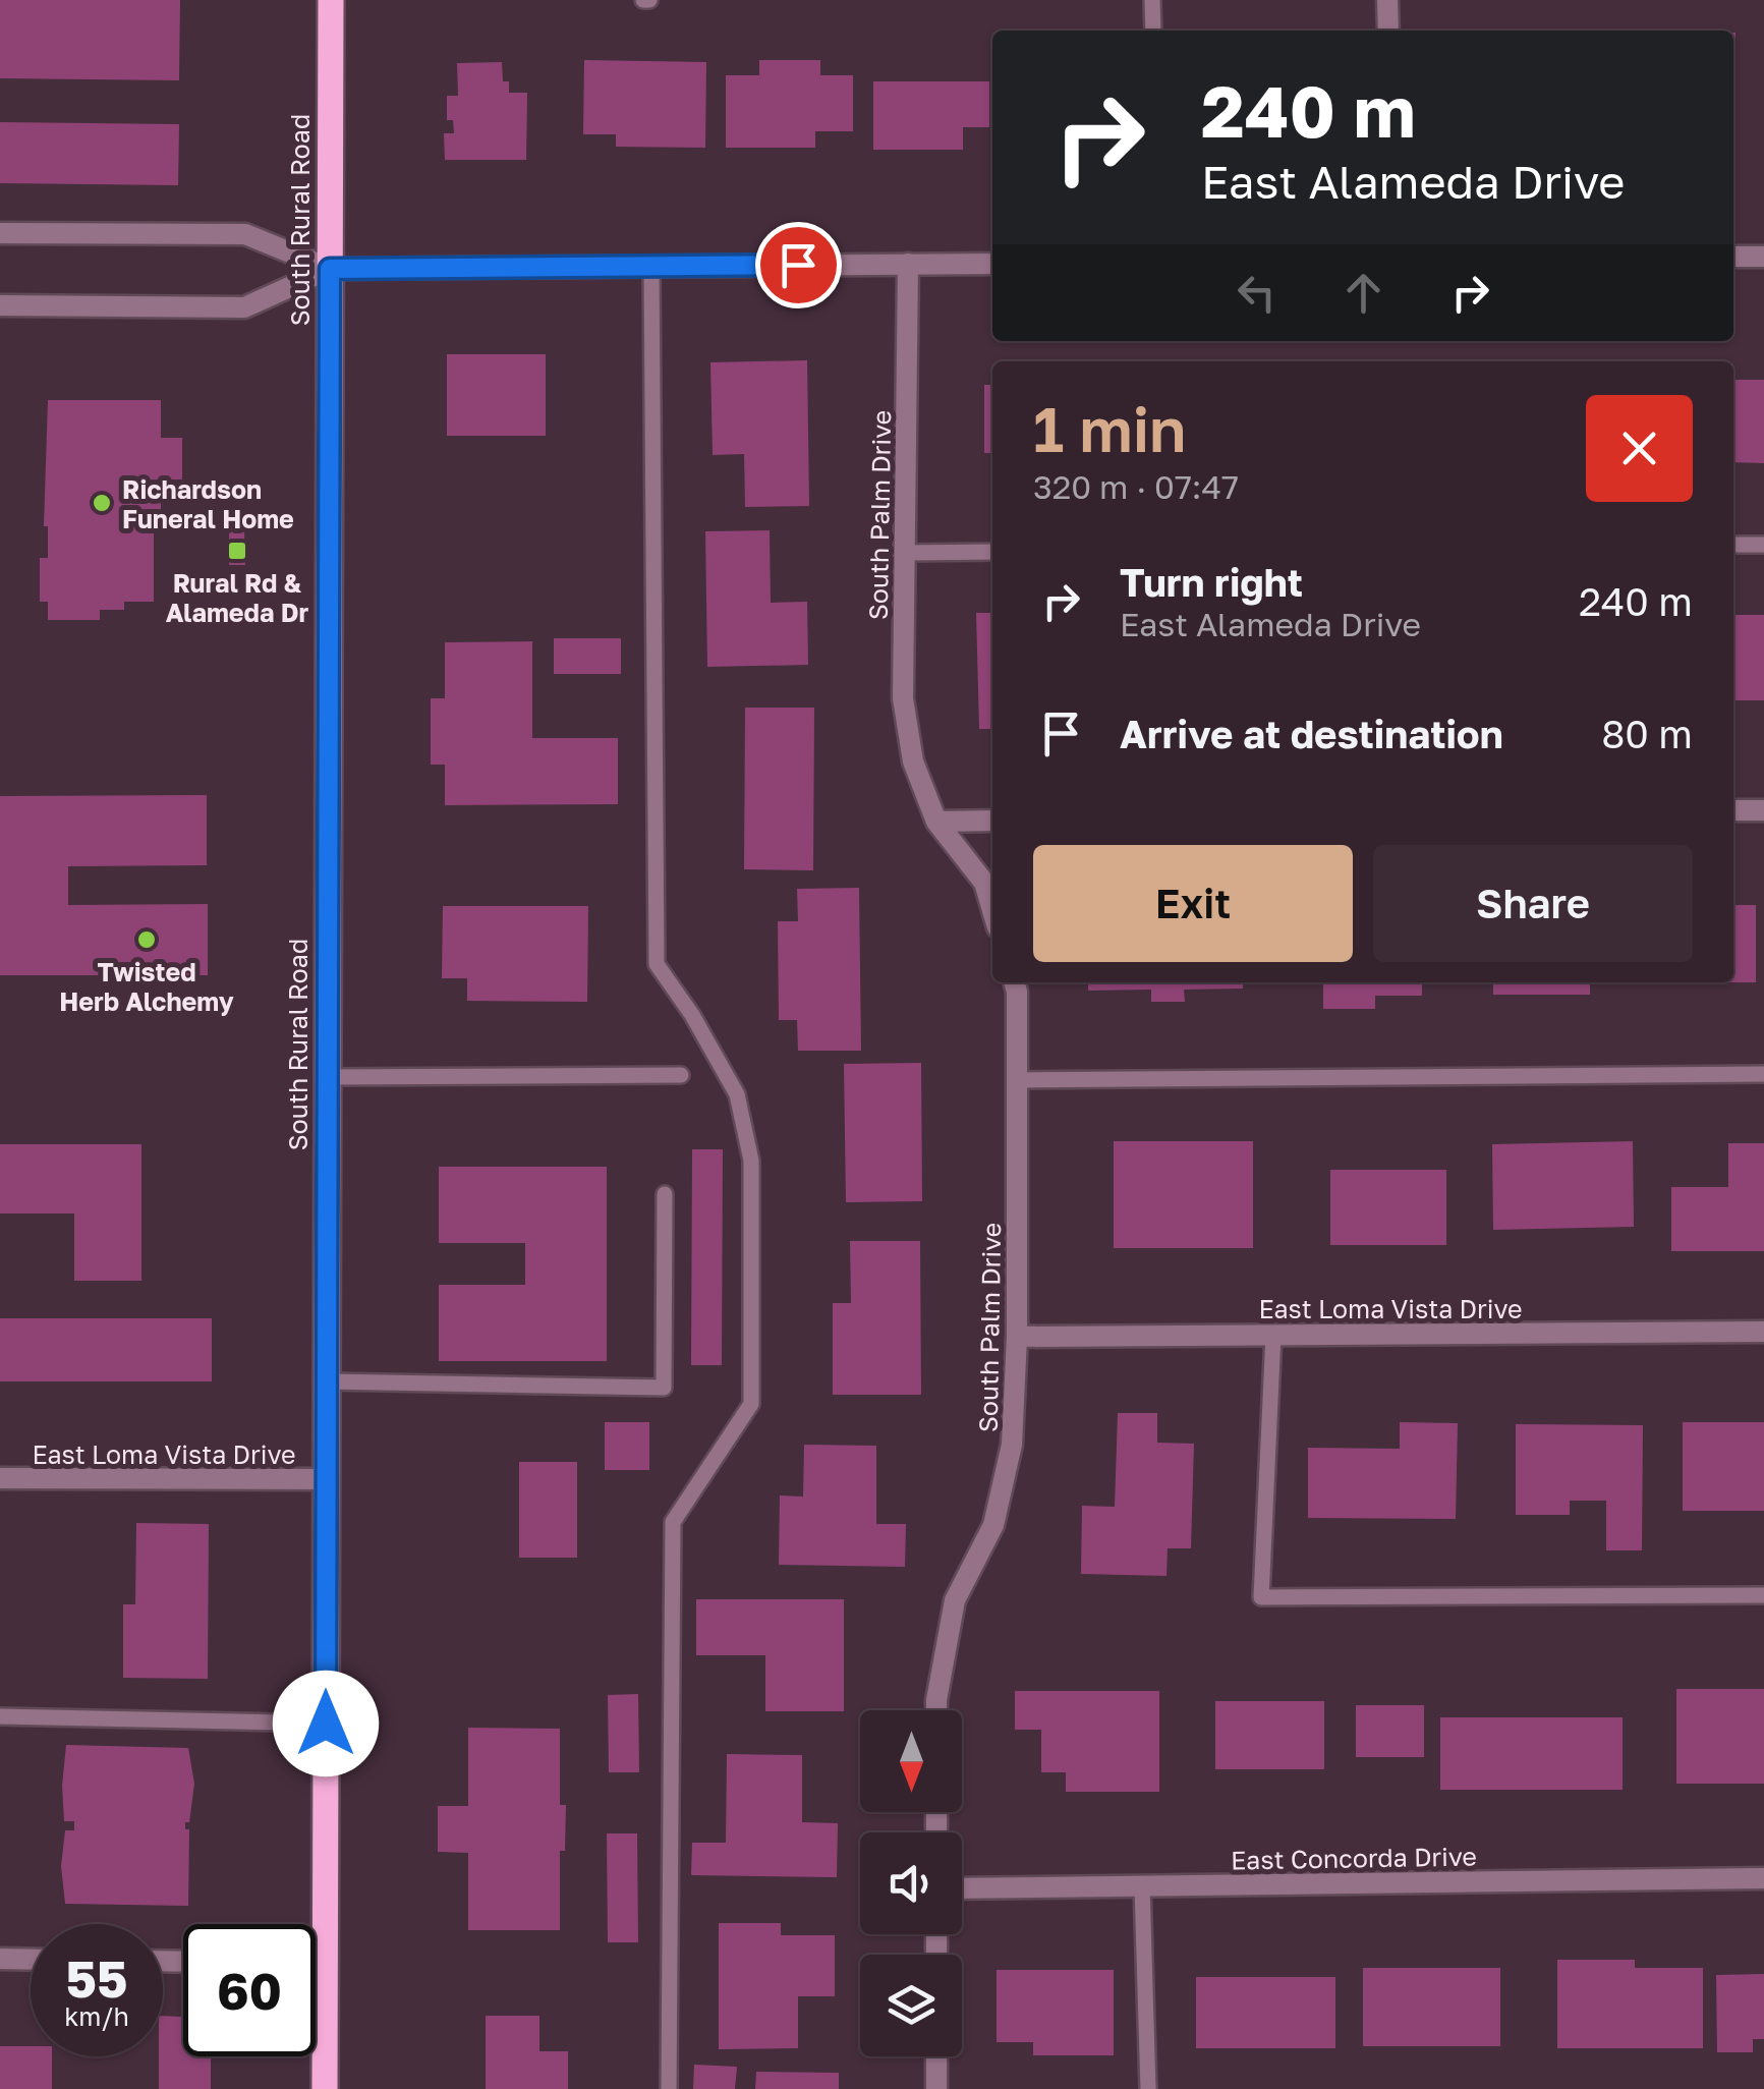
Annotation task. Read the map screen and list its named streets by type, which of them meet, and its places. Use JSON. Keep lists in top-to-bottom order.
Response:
{
  "streets": {
    "main road": ["South Rural Road"],
    "street": ["South Palm Drive", "East Loma Vista Drive", "East Concorda Drive"]
  },
  "crossings": [
    ["South Rural Road", "East Loma Vista Drive"],
    ["South Palm Drive", "East Loma Vista Drive"]
  ],
  "places": {
    "other": ["Richardson Funeral Home", "Twisted Herb Alchemy"],
    "transit": ["Rural Rd & Alameda Dr"]
  },
  "north": "bottom",
  "page": {
    "turn": ["240 m", "East Alameda Drive"],
    "heading": ["1 min", "320 m · 07:47"],
    "list": [
      {
        "name": "Turn right",
        "note": "East Alameda Drive",
        "value": "240 m"
      },
      {
        "name": "Arrive at destination",
        "value": "80 m"
      }
    ],
    "buttons": ["Exit", "Share"],
    "speed": "55 km/h",
    "limit": "60"
  }
}
